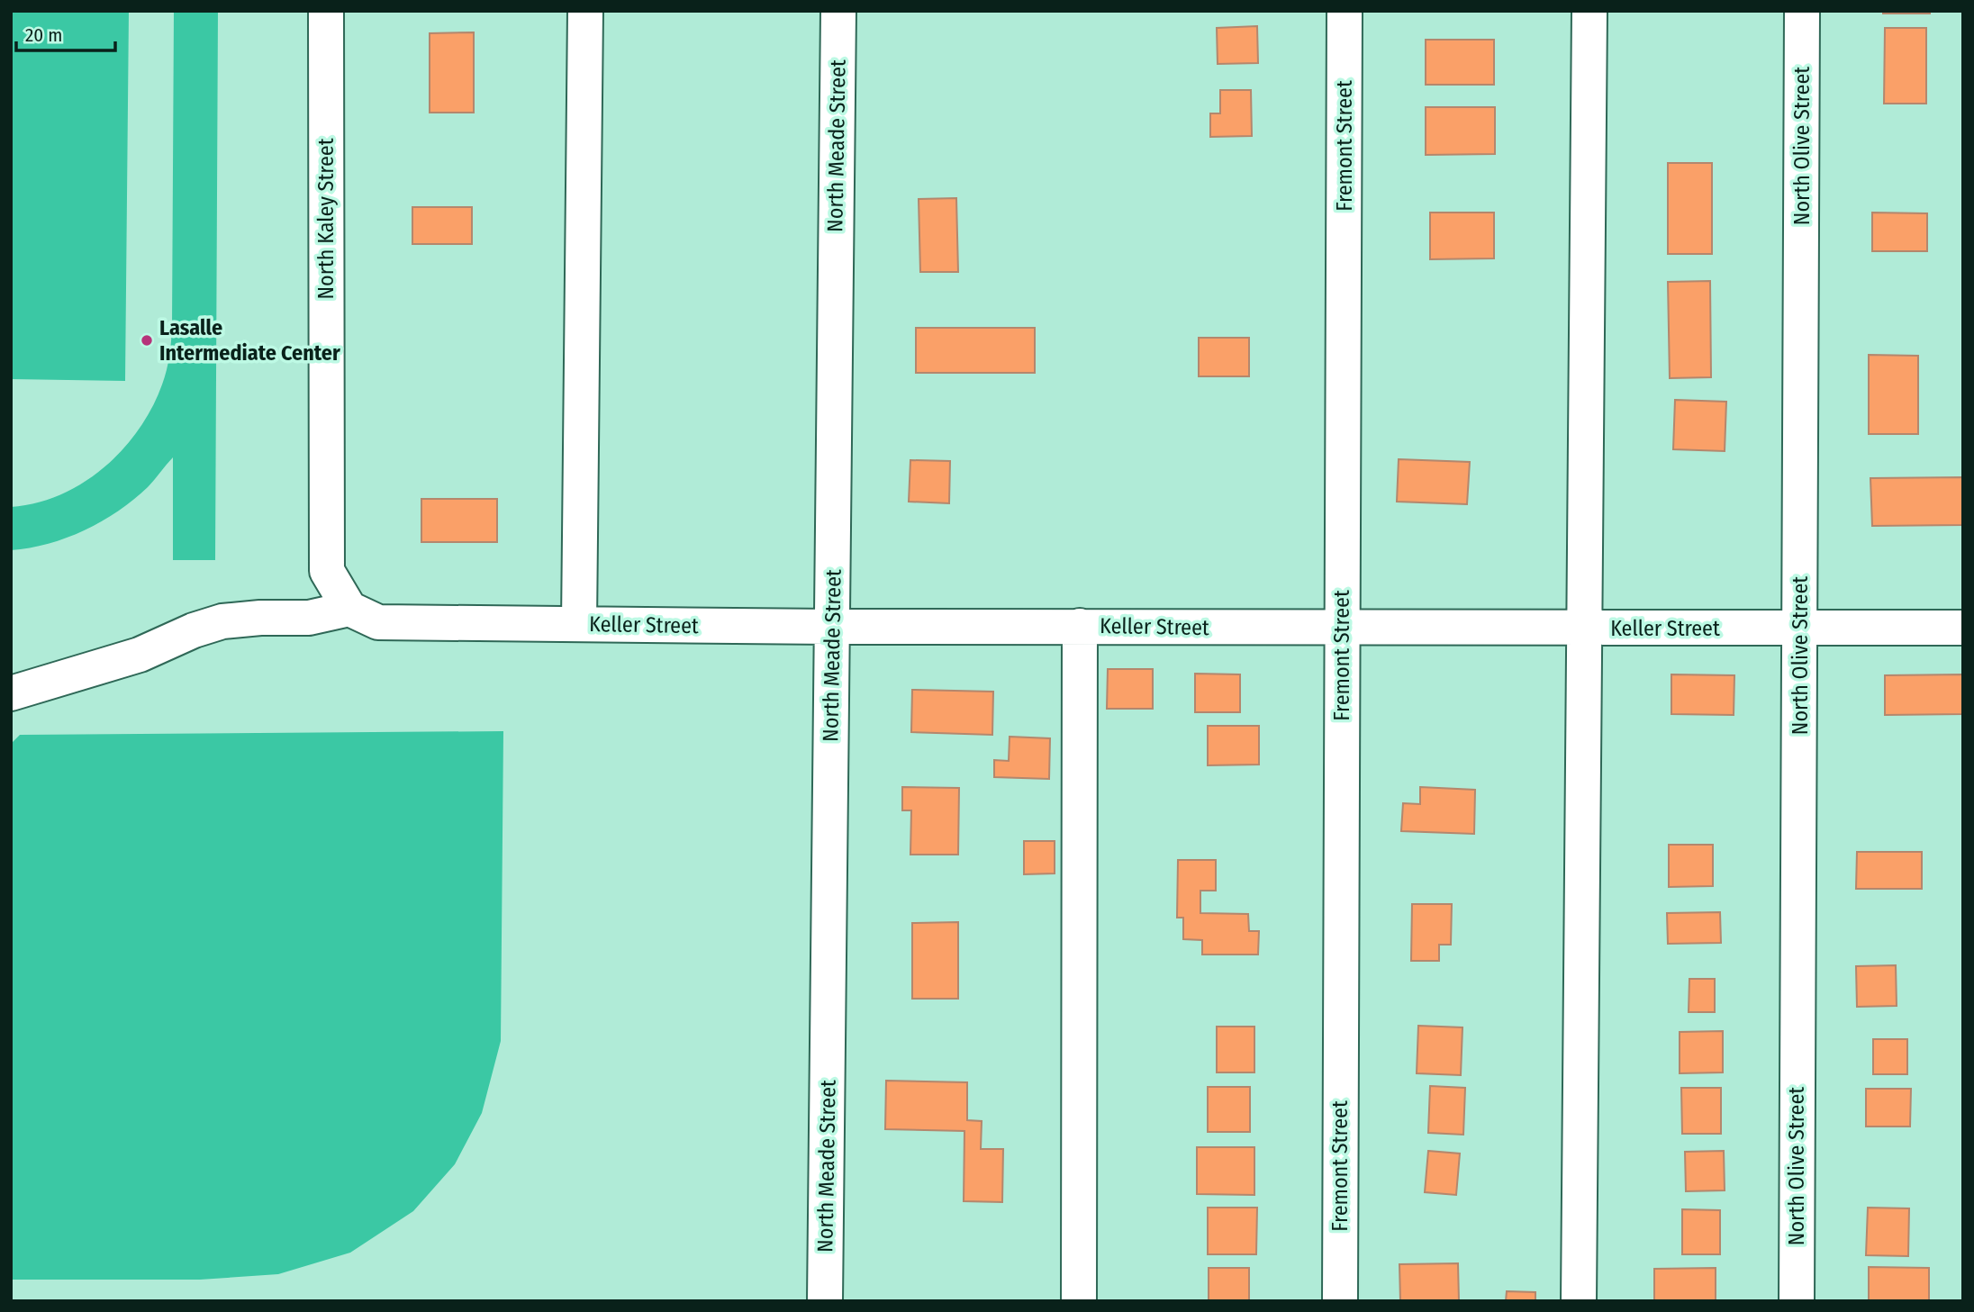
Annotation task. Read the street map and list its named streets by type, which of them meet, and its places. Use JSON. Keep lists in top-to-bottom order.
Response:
{
  "streets": {
    "street": [
      "North Meade Street",
      "Fremont Street",
      "North Olive Street",
      "North Kaley Street",
      "Keller Street"
    ]
  },
  "crossings": [
    ["North Meade Street", "Keller Street"],
    ["Fremont Street", "Keller Street"],
    ["North Olive Street", "Keller Street"],
    ["North Kaley Street", "Keller Street"]
  ],
  "places": ["Lasalle Intermediate Center"],
  "scale_bar": "20 m"
}
